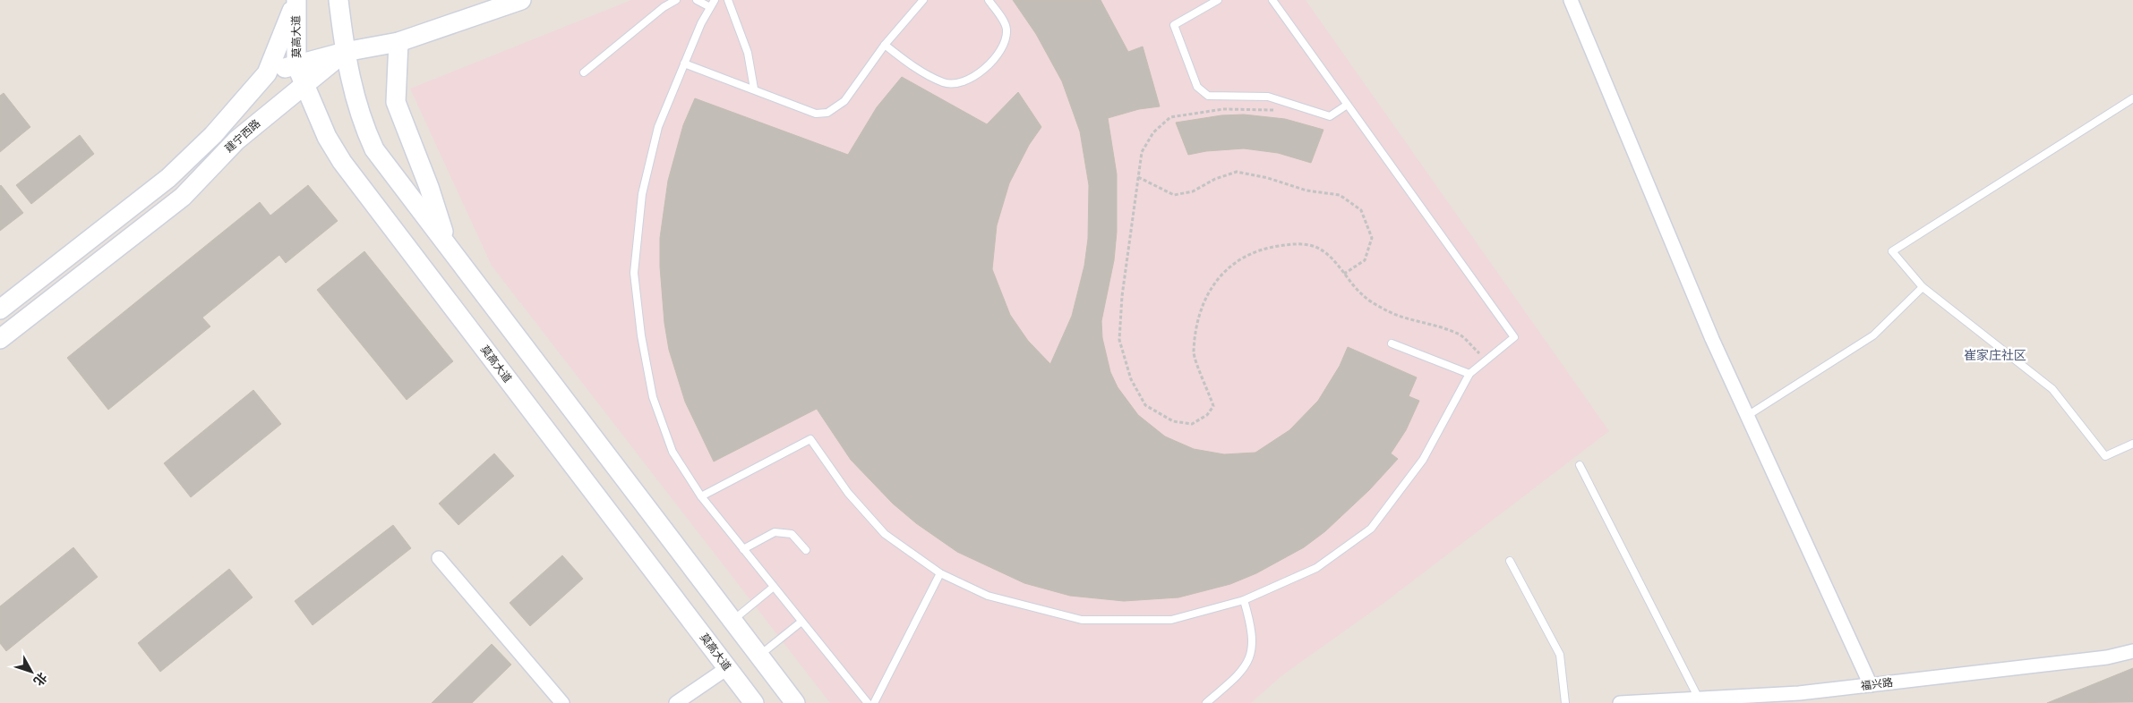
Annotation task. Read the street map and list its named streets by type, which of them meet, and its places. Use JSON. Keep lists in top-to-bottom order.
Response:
{
  "streets": {
    "main road": ["莫高大道", "建宁西路"],
    "street": ["福兴路"]
  },
  "crossings": [
    ["莫高大道", "建宁西路"]
  ],
  "districts": ["崔家庄社区"],
  "north": "bottom right"
}
